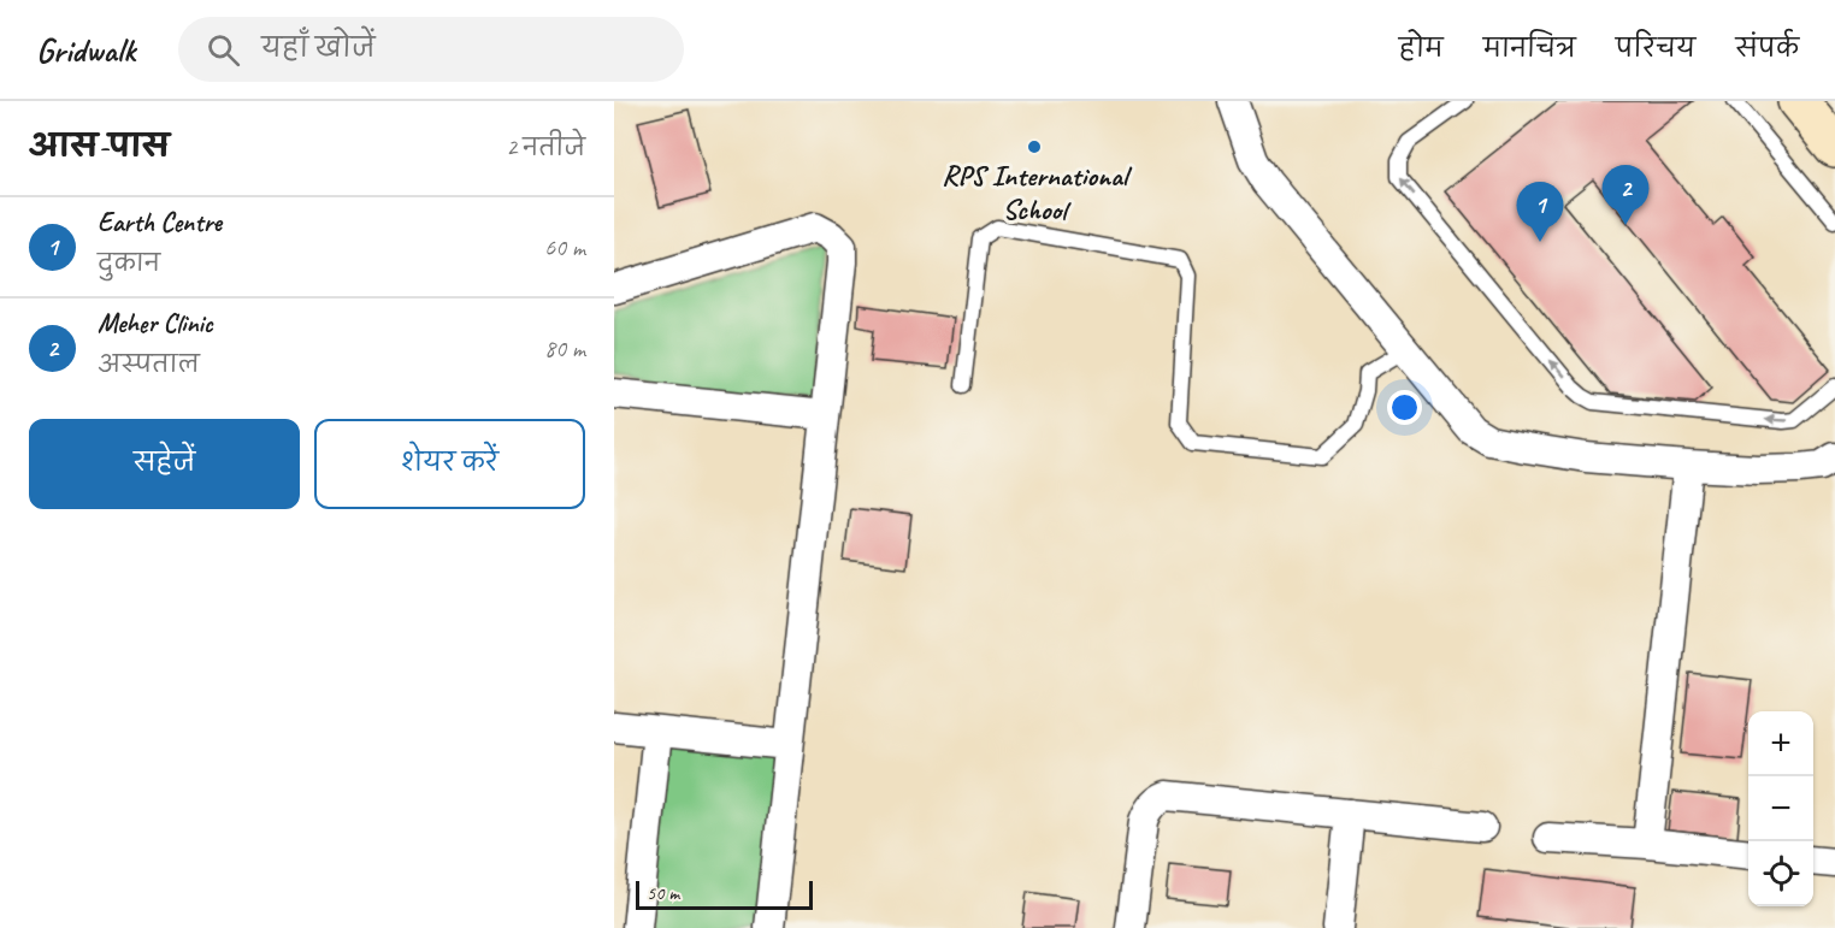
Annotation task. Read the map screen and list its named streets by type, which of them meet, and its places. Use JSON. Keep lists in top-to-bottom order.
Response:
{
  "places": ["RPS International School"],
  "scale_bar": "50 m",
  "page": {
    "header": "Gridwalk",
    "search": "यहाँ खोजें",
    "nav": [
      "होम",
      "मानचित्र",
      "परिचय",
      "संपर्क"
    ],
    "heading": ["आस-पास", "2 नतीजे"],
    "pins": ["2", "1"],
    "list": [
      {
        "mark": "1",
        "name": "Earth Centre",
        "note": "दुकान",
        "value": "60 m"
      },
      {
        "mark": "2",
        "name": "Meher Clinic",
        "note": "अस्पताल",
        "value": "80 m"
      }
    ],
    "buttons": ["सहेजें", "शेयर करें"],
    "map_buttons": ["+", "−"],
    "scale": "50 m"
  }
}
